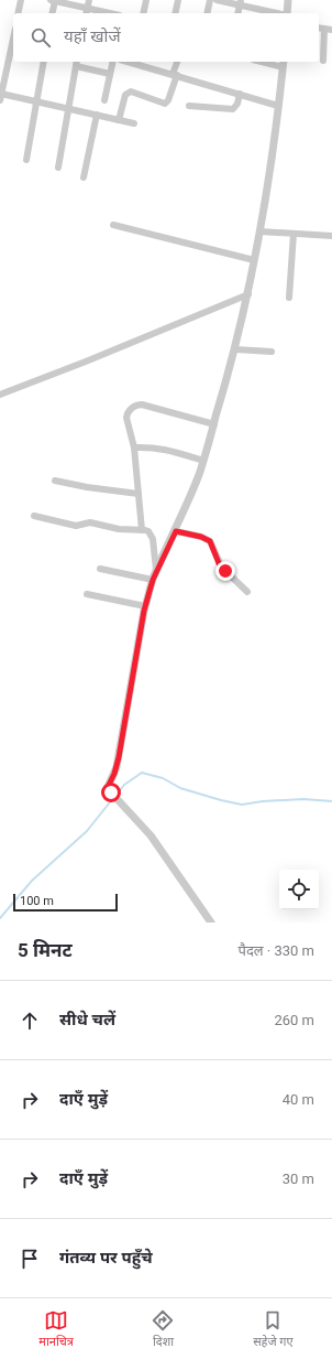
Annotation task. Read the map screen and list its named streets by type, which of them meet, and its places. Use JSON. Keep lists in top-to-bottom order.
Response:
{
  "scale_bar": "100 m",
  "page": {
    "search": "यहाँ खोजें",
    "scale": "100 m",
    "heading": ["5 मिनट", "पैदल · 330 m"],
    "list": [
      ["सीधे चलें", "260 m"],
      ["दाएँ मुड़ें", "40 m"],
      ["दाएँ मुड़ें", "30 m"],
      "गंतव्य पर पहुँचे"
    ],
    "nav": ["मानचित्र", "दिशा", "सहेजे गए"]
  }
}
